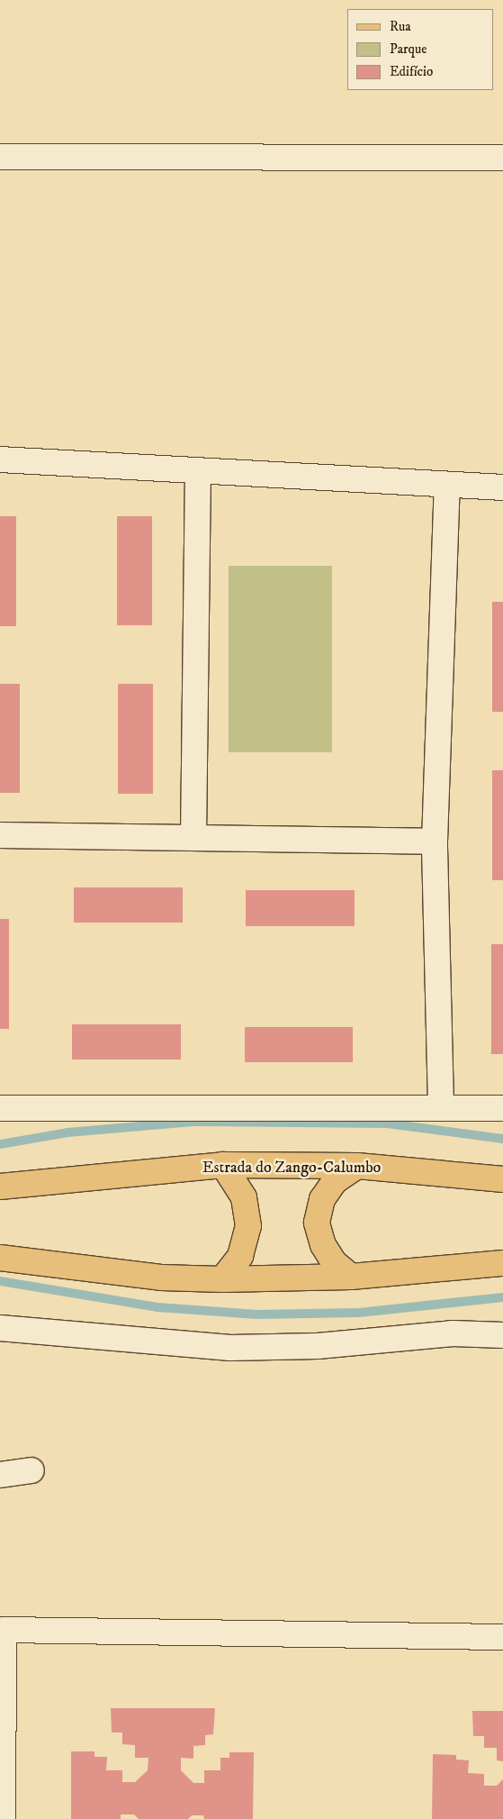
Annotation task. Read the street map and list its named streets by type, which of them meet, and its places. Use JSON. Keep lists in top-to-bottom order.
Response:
{
  "streets": {
    "main road": ["Estrada do Zango-Calumbo"]
  },
  "legend": ["Rua", "Parque", "Edifício"]
}
